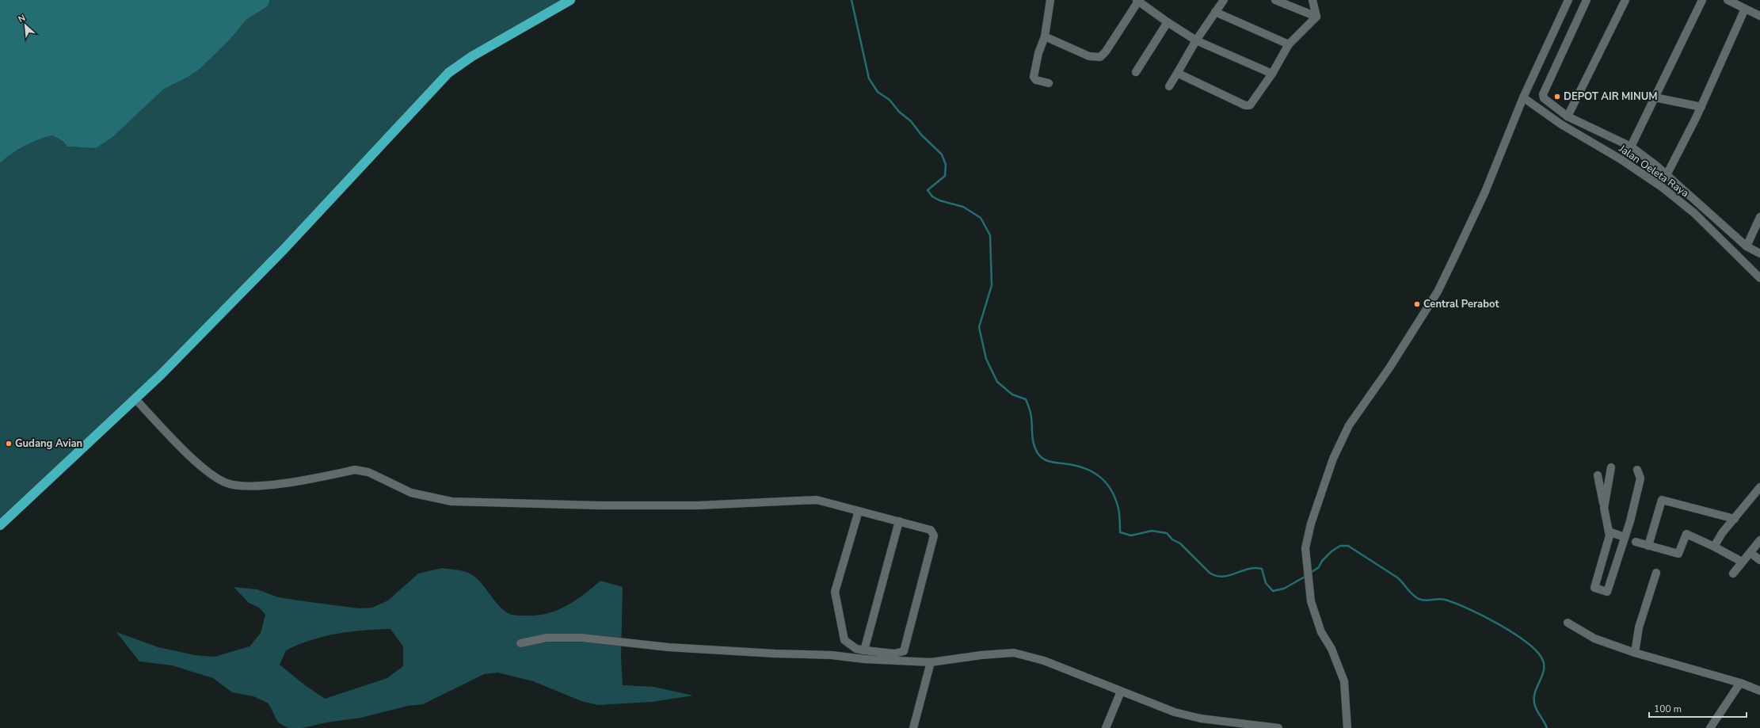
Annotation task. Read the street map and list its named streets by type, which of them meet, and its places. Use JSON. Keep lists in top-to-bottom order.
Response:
{
  "streets": {
    "street": ["Jalan Oeleta Raya"]
  },
  "places": ["DEPOT AIR MINUM", "Central Perabot", "Gudang Avian"],
  "scale_bar": "100 m",
  "north": "top left"
}
